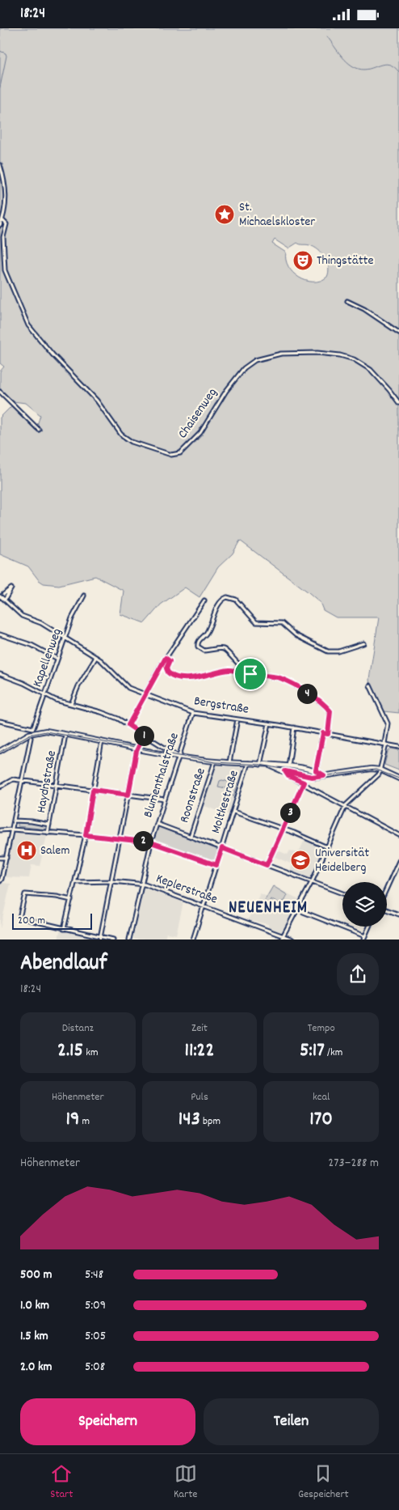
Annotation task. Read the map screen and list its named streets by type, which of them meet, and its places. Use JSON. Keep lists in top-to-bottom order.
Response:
{
  "streets": {
    "street": [
      "Chaisenweg",
      "Kapellenweg",
      "Bergstraße",
      "Blumenthalstraße",
      "Haydnstraße",
      "Roonstraße",
      "Moltkestraße",
      "Keplerstraße"
    ]
  },
  "crossings": [
    ["Kapellenweg", "Bergstraße"],
    ["Bergstraße", "Blumenthalstraße"],
    ["Blumenthalstraße", "Keplerstraße"],
    ["Moltkestraße", "Keplerstraße"]
  ],
  "districts": ["NEUENHEIM"],
  "places": {
    "place": ["St. Michaelskloster"],
    "theatre": ["Thingstätte"],
    "hospital": ["Salem"],
    "school or university": ["Universität Heidelberg"]
  },
  "scale_bar": "200 m",
  "page": {
    "status": "18:24",
    "pins": [
      "4",
      "1",
      "3",
      "2"
    ],
    "scale": "200 m",
    "heading": ["Abendlauf", "18:24"],
    "stats": [
      ["Distanz", "2.15 km"],
      ["Zeit", "11:22"],
      ["Tempo", "5:17 /km"],
      ["Höhenmeter", "19 m"],
      ["Puls", "143 bpm"],
      ["kcal", "170"]
    ],
    "chart": ["Höhenmeter", "273–288 m"],
    "list": [
      {
        "name": "500 m",
        "note": "5:48"
      },
      {
        "name": "1.0 km",
        "note": "5:09"
      },
      {
        "name": "1.5 km",
        "note": "5:05"
      },
      {
        "name": "2.0 km",
        "note": "5:08"
      }
    ],
    "buttons": ["Speichern", "Teilen"],
    "tabs": ["Start", "Karte", "Gespeichert"]
  }
}
